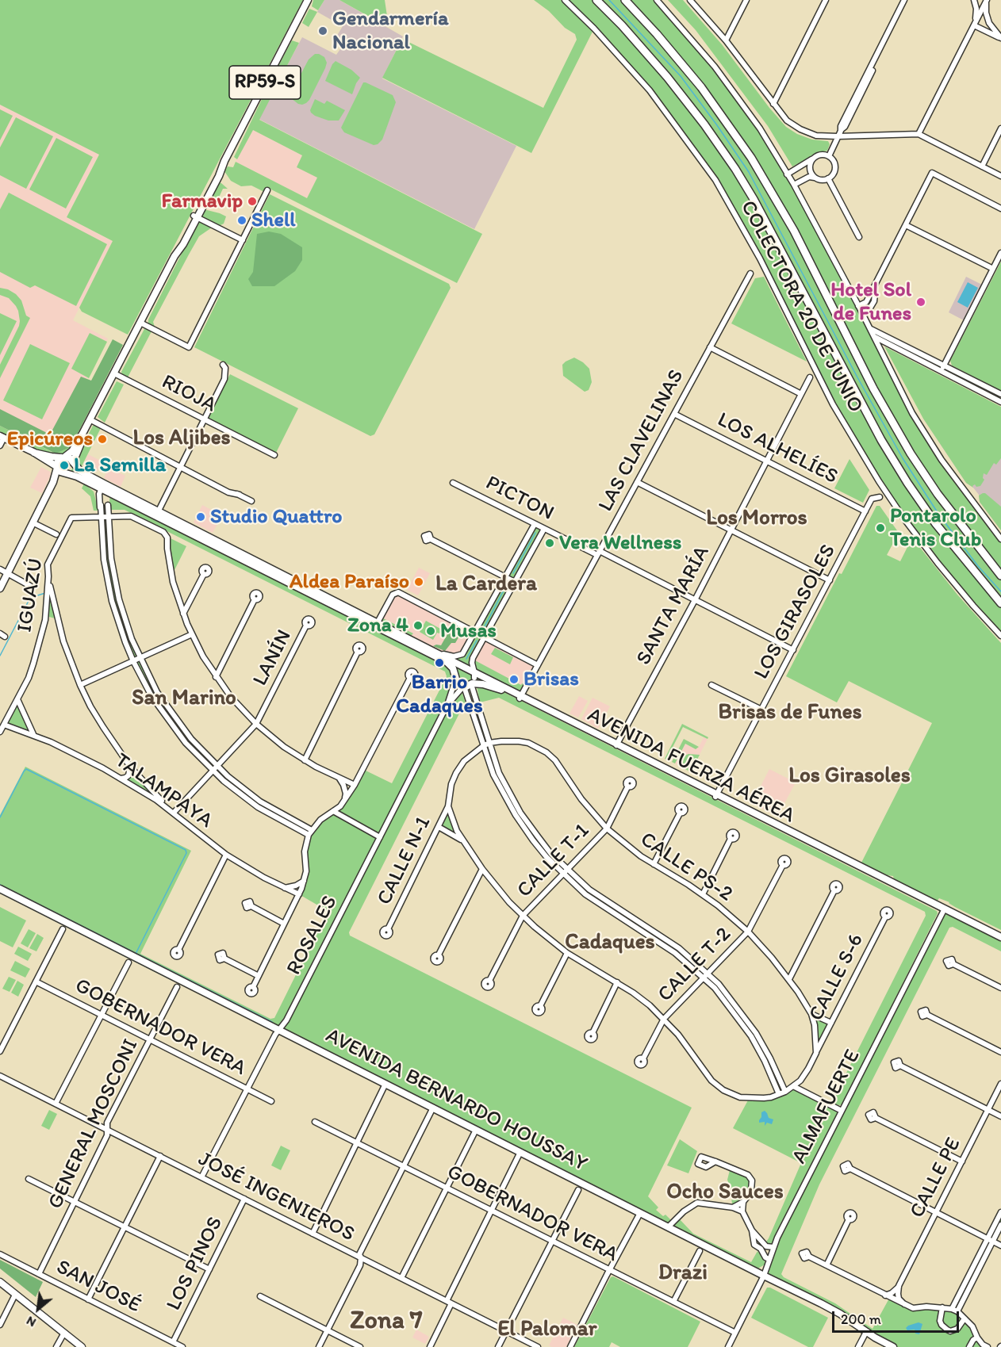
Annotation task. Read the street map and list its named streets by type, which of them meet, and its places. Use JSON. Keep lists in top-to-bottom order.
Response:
{
  "streets": {
    "main road": ["RP59-S", "AVENIDA FUERZA AÉREA", "AVENIDA BERNARDO HOUSSAY"],
    "street": [
      "COLECTORA 20 DE JUNIO",
      "RIOJA",
      "LAS CLAVELINAS",
      "LOS ALHELÍES",
      "PICTON",
      "IGUAZÚ",
      "SANTA MARÍA",
      "LOS GIRASOLES",
      "LANÍN",
      "TALAMPAYA",
      "CALLE N-1",
      "CALLE T-1",
      "CALLE PS-2",
      "ROSALES",
      "CALLE T-2",
      "CALLE S-6",
      "GOBERNADOR VERA",
      "ALMAFUERTE",
      "GENERAL MOSCONI",
      "CALLE PE",
      "JOSÉ INGENIEROS",
      "LOS PINOS",
      "SAN JOSÉ"
    ]
  },
  "crossings": [
    ["RP59-S", "RIOJA"],
    ["RP59-S", "AVENIDA FUERZA AÉREA"],
    ["LAS CLAVELINAS", "LOS ALHELÍES"],
    ["LAS CLAVELINAS", "PICTON"],
    ["LAS CLAVELINAS", "AVENIDA FUERZA AÉREA"],
    ["LOS ALHELÍES", "SANTA MARÍA"],
    ["LOS ALHELÍES", "LOS GIRASOLES"],
    ["PICTON", "SANTA MARÍA"],
    ["PICTON", "LOS GIRASOLES"],
    ["IGUAZÚ", "TALAMPAYA"],
    ["SANTA MARÍA", "AVENIDA FUERZA AÉREA"],
    ["LOS GIRASOLES", "AVENIDA FUERZA AÉREA"],
    ["LANÍN", "TALAMPAYA"],
    ["AVENIDA FUERZA AÉREA", "ROSALES"],
    ["AVENIDA FUERZA AÉREA", "ALMAFUERTE"],
    ["CALLE N-1", "CALLE PS-2"],
    ["CALLE T-1", "CALLE PS-2"],
    ["CALLE PS-2", "CALLE T-2"],
    ["ROSALES", "GOBERNADOR VERA"],
    ["ROSALES", "AVENIDA BERNARDO HOUSSAY"],
    ["ROSALES", "JOSÉ INGENIEROS"],
    ["GOBERNADOR VERA", "ALMAFUERTE"],
    ["GOBERNADOR VERA", "GENERAL MOSCONI"],
    ["AVENIDA BERNARDO HOUSSAY", "ALMAFUERTE"],
    ["GENERAL MOSCONI", "JOSÉ INGENIEROS"],
    ["GENERAL MOSCONI", "SAN JOSÉ"],
    ["JOSÉ INGENIEROS", "LOS PINOS"],
    ["LOS PINOS", "SAN JOSÉ"]
  ],
  "districts": [
    "Los Aljibes",
    "Los Morros",
    "La Cardera",
    "San Marino",
    "Brisas de Funes",
    "Los Girasoles",
    "Cadaques",
    "Ocho Sauces",
    "Drazi",
    "Zona 7",
    "El Palomar"
  ],
  "places": [
    "Gendarmería Nacional",
    "Farmavip",
    "Shell",
    "Hotel Sol de Funes",
    "Epicúreos",
    "La Semilla",
    "Studio Quattro",
    "Pontarolo Tenis Club",
    "Vera Wellness",
    "Aldea Paraíso",
    "Zona 4",
    "Musas",
    "Barrio Cadaques",
    "Brisas"
  ],
  "scale_bar": "200 m",
  "north": "bottom left"
}
